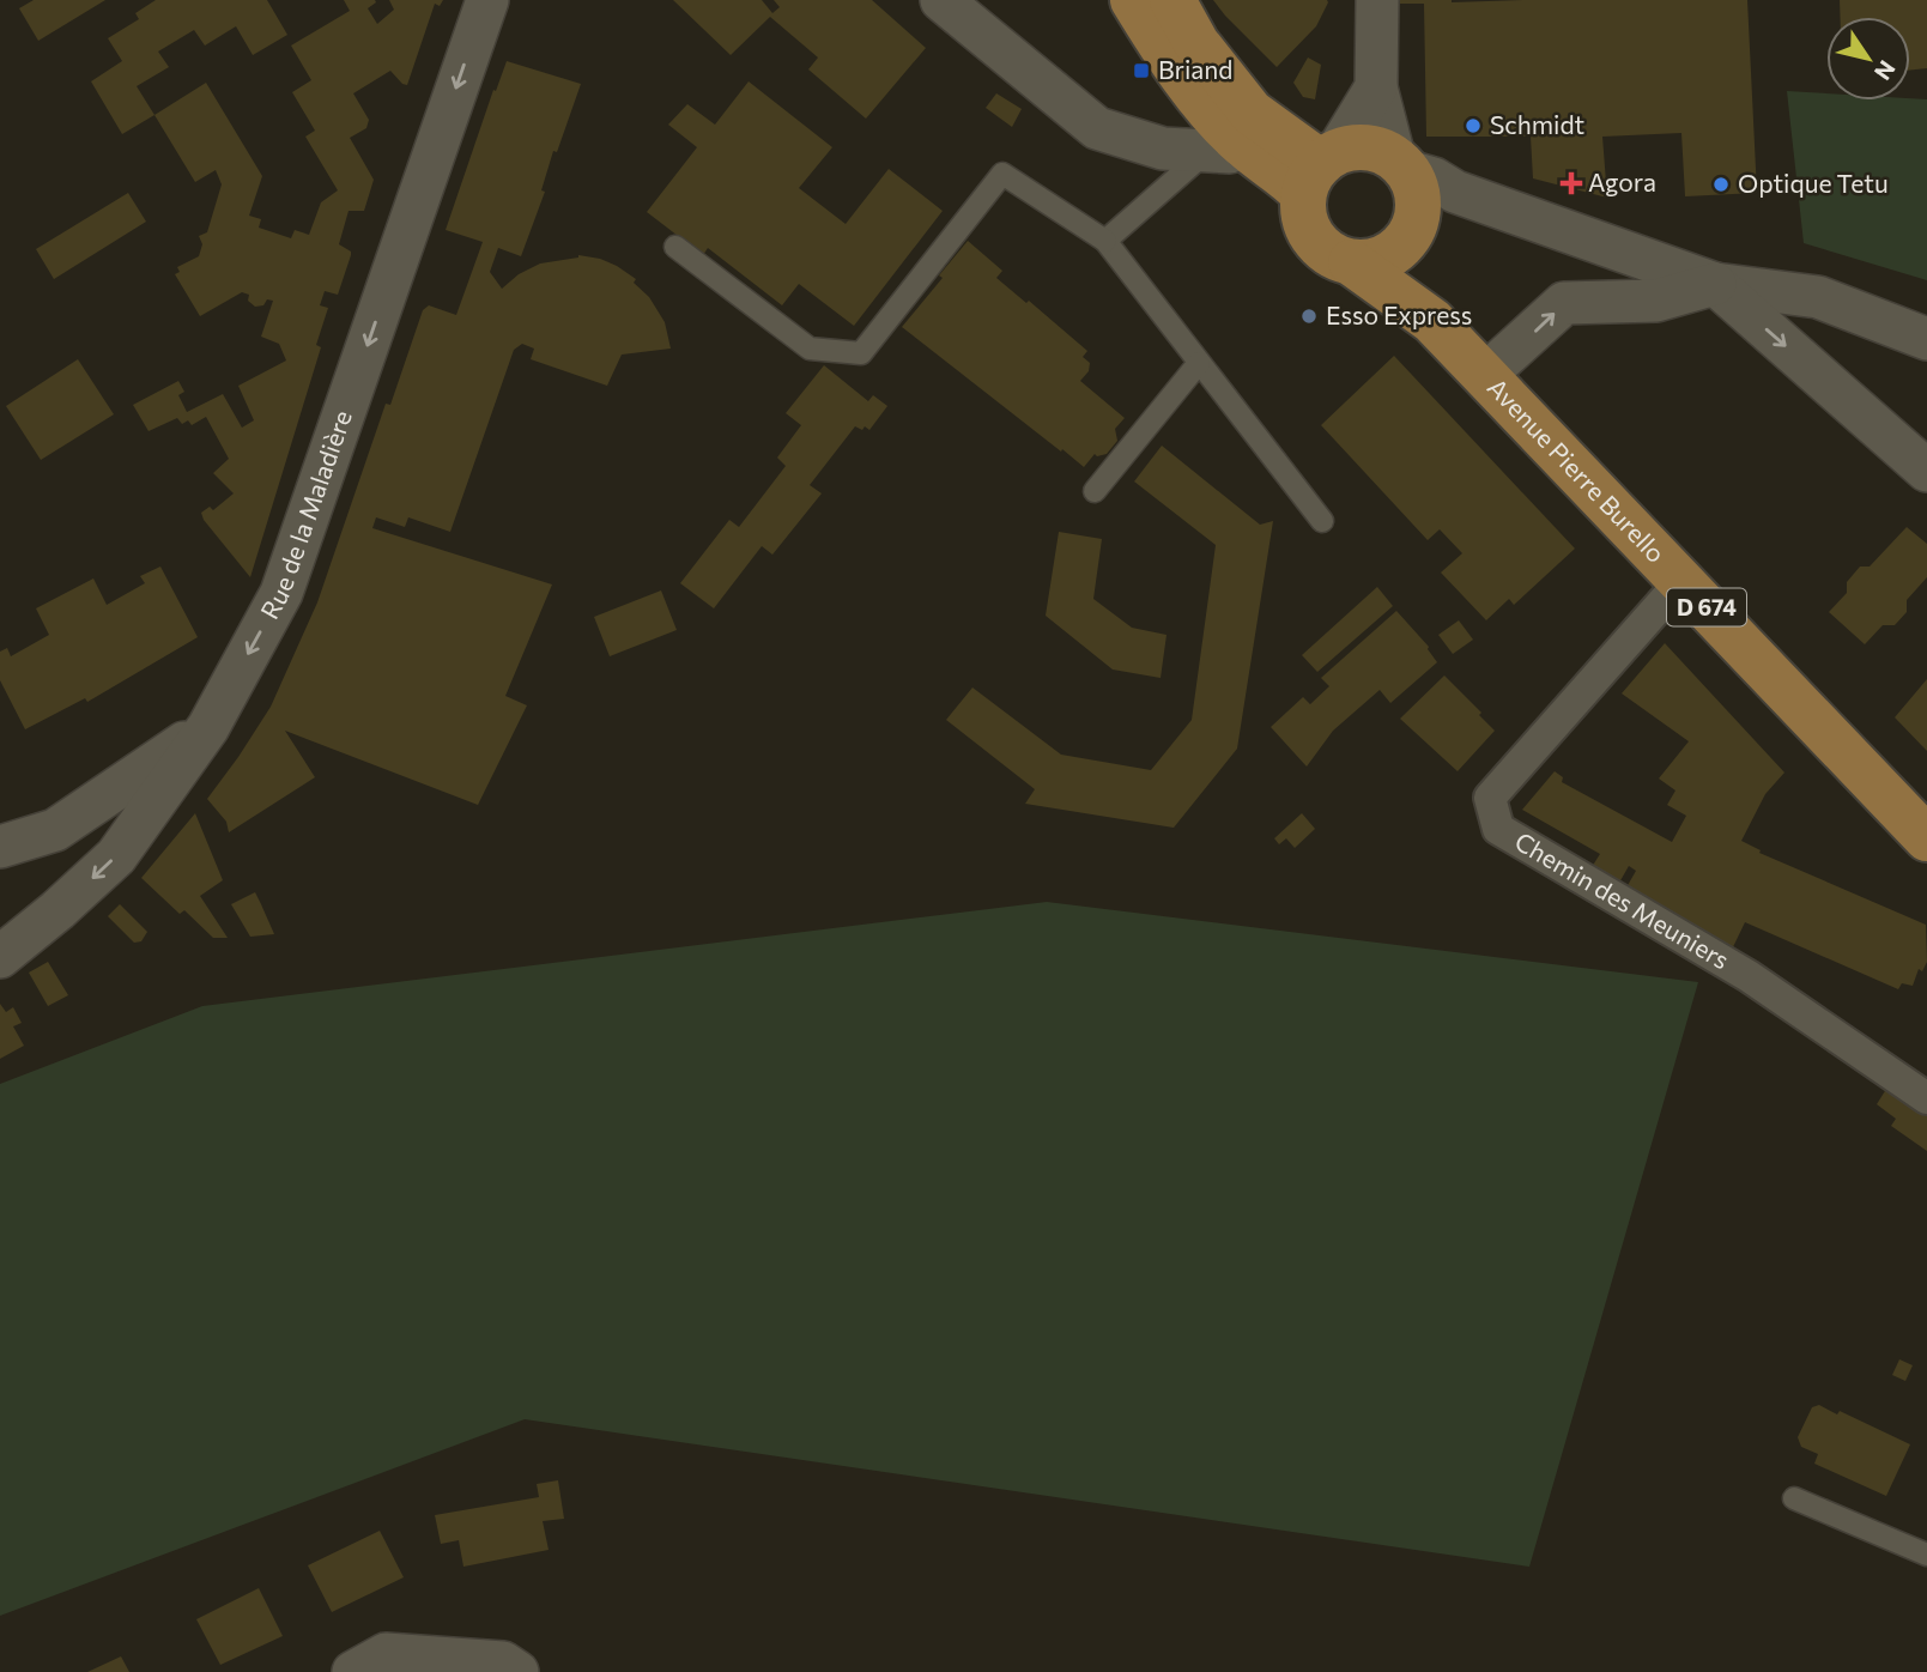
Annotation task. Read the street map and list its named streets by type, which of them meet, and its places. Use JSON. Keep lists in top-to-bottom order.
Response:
{
  "streets": {
    "main road": ["Avenue Pierre Burello", "D 674"],
    "street": ["Rue de la Maladière", "Chemin des Meuniers"]
  },
  "crossings": [
    ["Avenue Pierre Burello", "Chemin des Meuniers"]
  ],
  "one_way": ["Rue de la Maladière"],
  "places": {
    "transit": ["Briand"],
    "other": ["Schmidt", "Optique Tetu", "Esso Express"],
    "health": ["Agora"]
  },
  "north": "bottom right"
}
